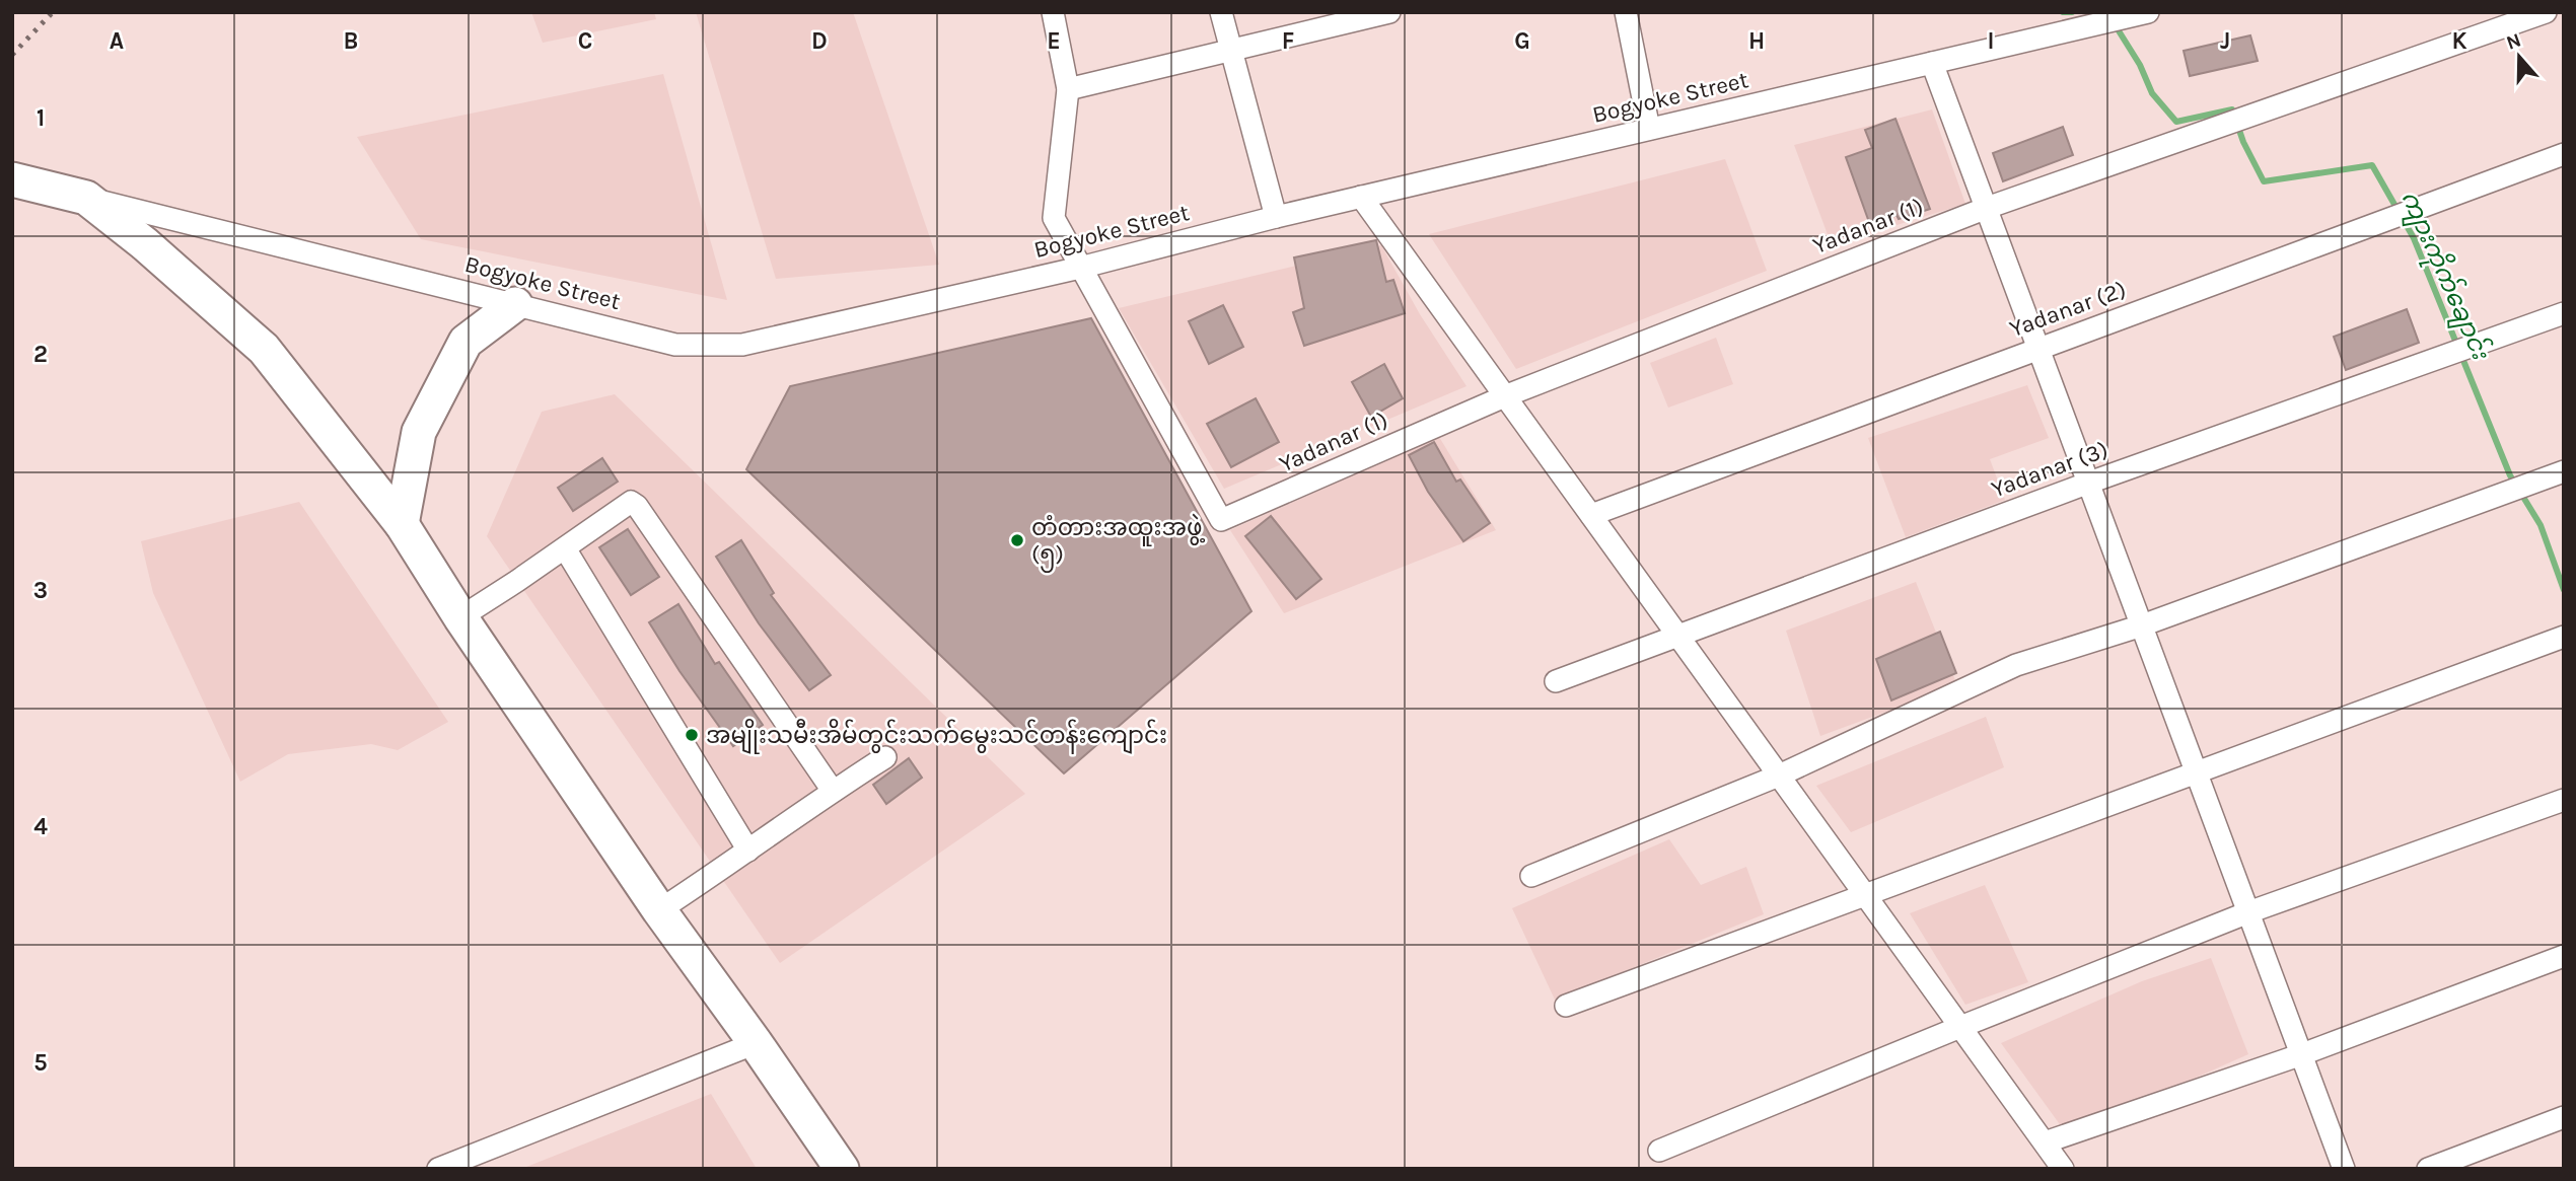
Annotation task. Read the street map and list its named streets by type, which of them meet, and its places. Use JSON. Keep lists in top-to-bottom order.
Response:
{
  "streets": {
    "street": [
      "Bogyoke Street",
      "Yadanar (1)",
      "Yadanar (2)",
      "Yadanar (3)"
    ]
  },
  "crossings": [
    ["Bogyoke Street", "Yadanar (1)"]
  ],
  "water": ["ကျားကိုက်ချောင်း"],
  "places": ["တံတားအထူးအဖွဲ့ (၅)", "အမျိုးသမီးအိမ်တွင်းသက်မွေးသင်တန်းကျောင်း"],
  "north": "top",
  "grid": {
    "columns": [
      "A",
      "B",
      "C",
      "D",
      "E",
      "F",
      "G",
      "H",
      "I",
      "J",
      "K"
    ],
    "rows": [
      "1",
      "2",
      "3",
      "4",
      "5"
    ]
  }
}
